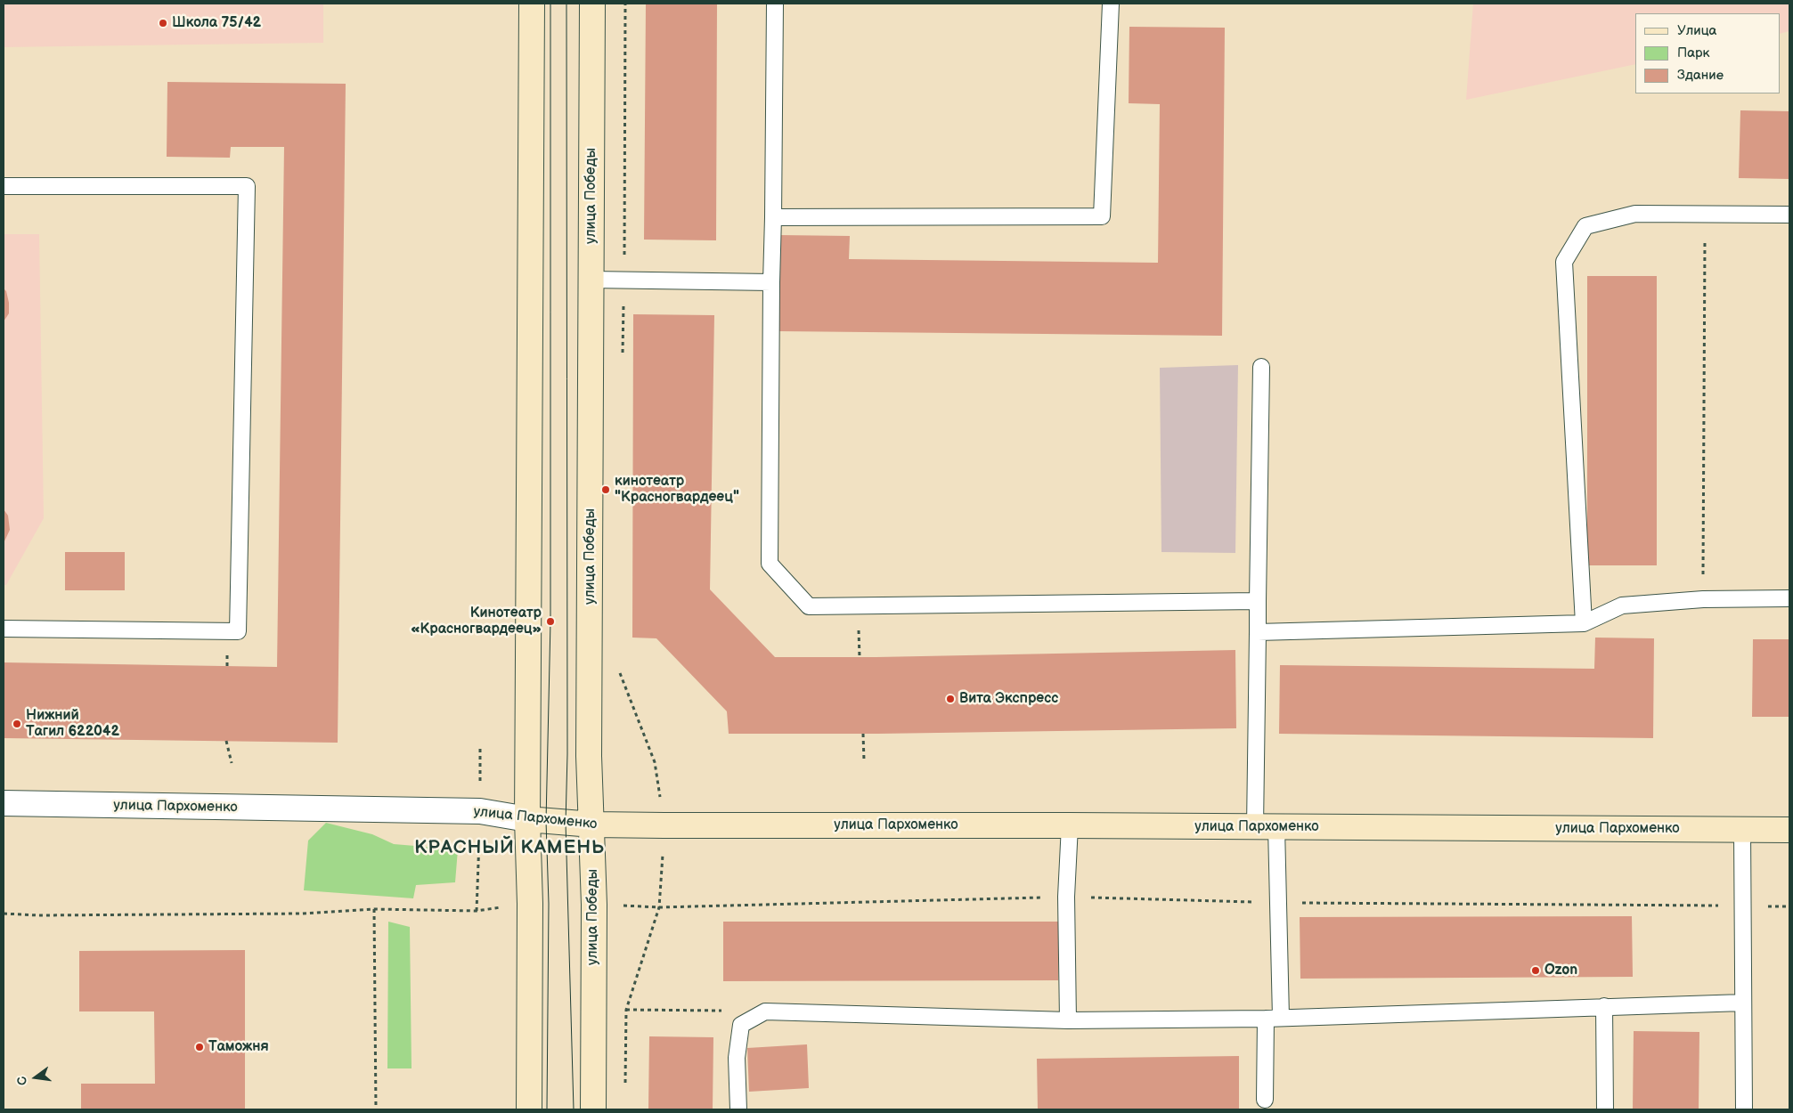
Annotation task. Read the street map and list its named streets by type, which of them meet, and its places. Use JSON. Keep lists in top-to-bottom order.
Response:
{
  "streets": {
    "main road": ["улица Победы", "улица Пархоменко"]
  },
  "crossings": [
    ["улица Победы", "улица Пархоменко"]
  ],
  "districts": ["КРАСНЫЙ КАМЕНЬ"],
  "places": [
    "Школа 75/42",
    "кинотеатр \"Красногвардеец\"",
    "Кинотеатр «Красногвардеец»",
    "Вита Экспресс",
    "Нижний Тагил 622042",
    "Ozon",
    "Таможня"
  ],
  "legend": ["Улица", "Парк", "Здание"],
  "north": "left"
}
